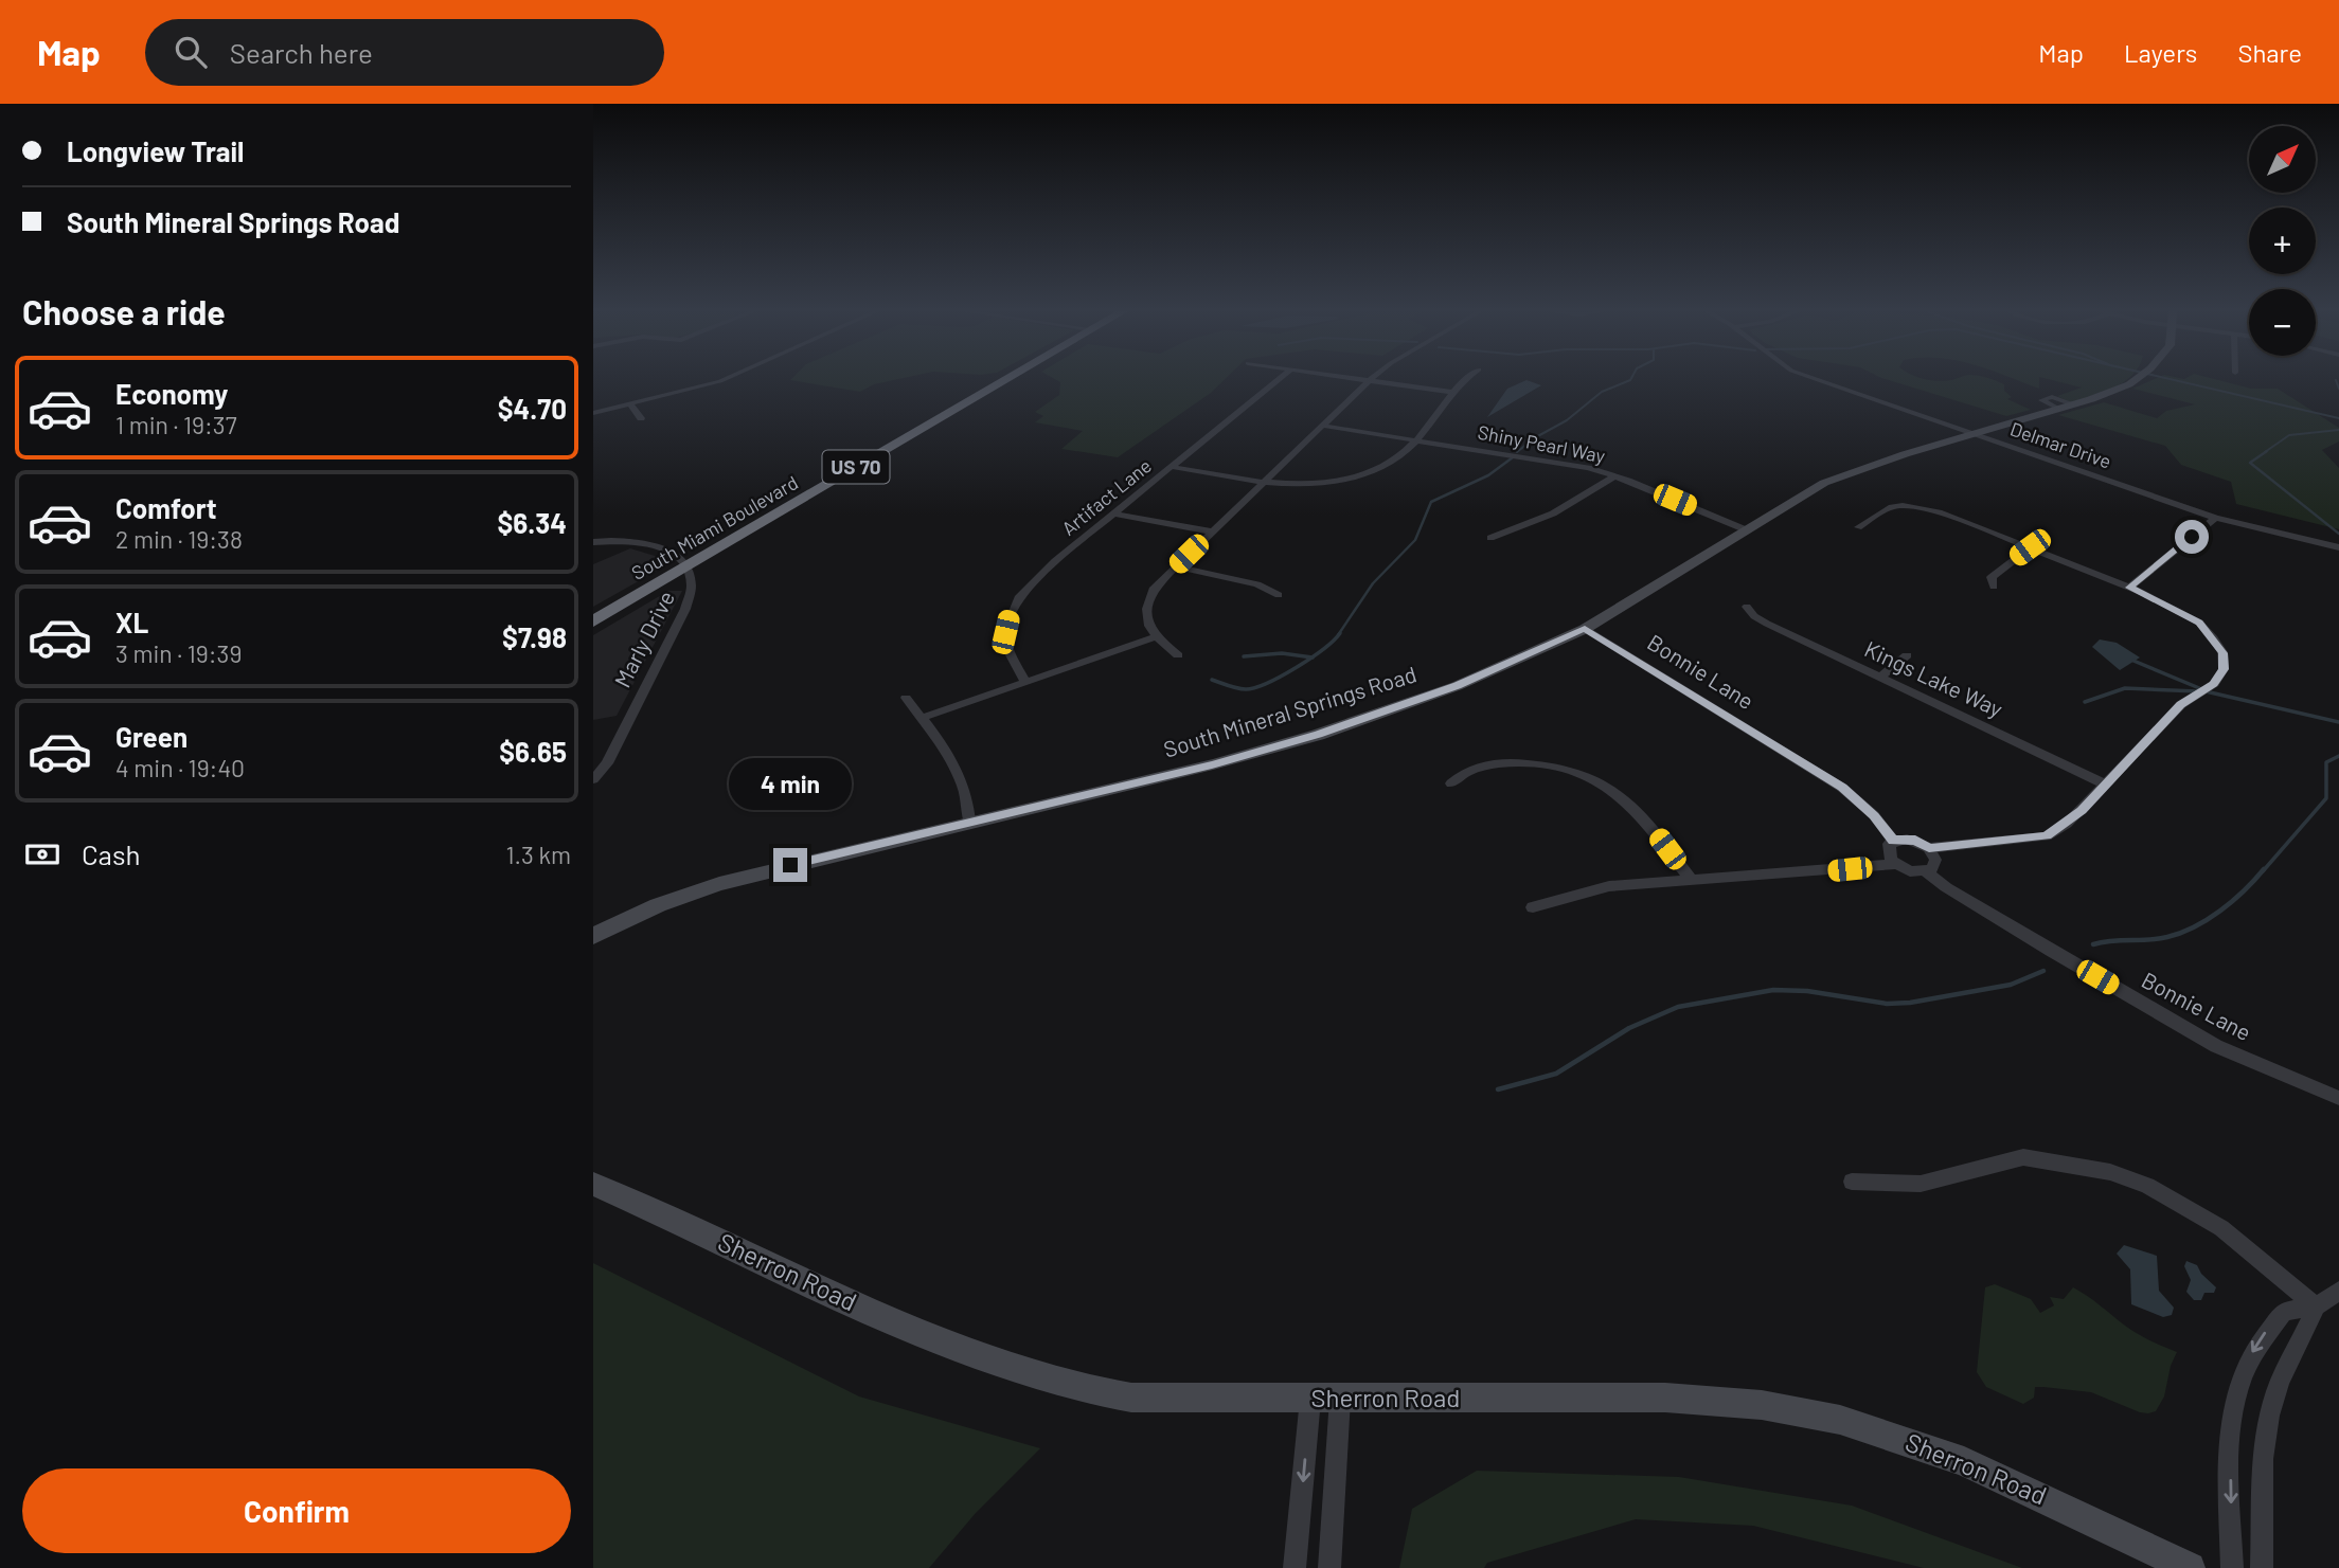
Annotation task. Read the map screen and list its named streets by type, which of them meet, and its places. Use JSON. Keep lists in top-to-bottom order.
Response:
{
  "streets": {
    "highway": ["US 70", "South Miami Boulevard"],
    "street": [
      "Shiny Pearl Way",
      "Delmar Drive",
      "Artifact Lane",
      "Marly Drive",
      "Bonnie Lane",
      "Kings Lake Way",
      "South Mineral Springs Road",
      "Sherron Road"
    ]
  },
  "crossings": [
    ["Shiny Pearl Way", "South Mineral Springs Road"],
    ["Delmar Drive", "South Mineral Springs Road"],
    ["South Miami Boulevard", "Marly Drive"],
    ["Bonnie Lane", "South Mineral Springs Road"]
  ],
  "north": "top right",
  "page": {
    "header": "Map",
    "search": "Search here",
    "nav": ["Map", "Layers", "Share"],
    "banner": ["Longview Trail", "South Mineral Springs Road"],
    "map_buttons": ["+", "−"],
    "heading": "Choose a ride",
    "list": [
      {
        "name": "Economy",
        "note": "1 min · 19:37",
        "value": "$4.70"
      },
      {
        "name": "Comfort",
        "note": "2 min · 19:38",
        "value": "$6.34"
      },
      {
        "name": "XL",
        "note": "3 min · 19:39",
        "value": "$7.98"
      },
      {
        "name": "Green",
        "note": "4 min · 19:40",
        "value": "$6.65"
      }
    ],
    "bubble": "4 min",
    "pay": ["Cash", "1.3 km"],
    "buttons": "Confirm"
  }
}
